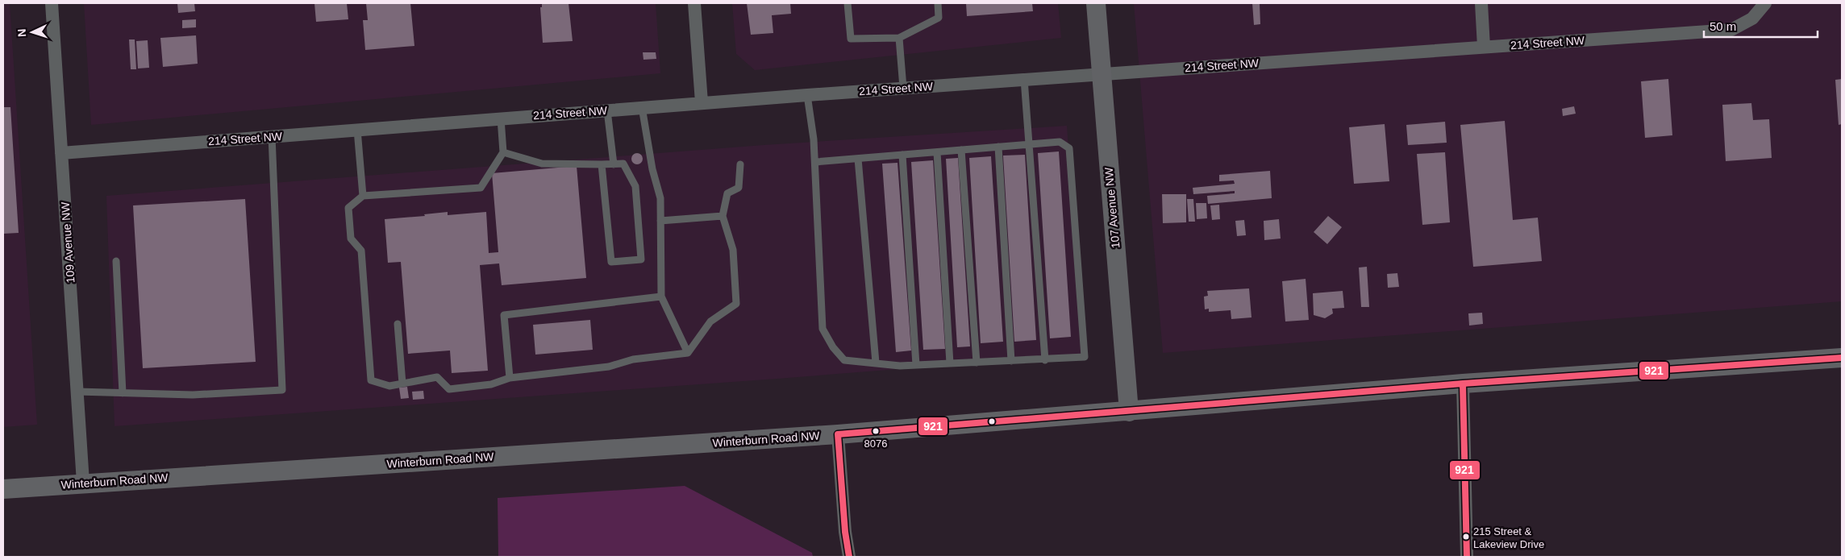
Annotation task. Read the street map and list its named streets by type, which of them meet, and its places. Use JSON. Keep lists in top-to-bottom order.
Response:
{
  "streets": {
    "main road": ["107 Avenue NW", "Winterburn Road NW"],
    "street": ["214 Street NW", "109 Avenue NW"]
  },
  "crossings": [
    ["214 Street NW", "107 Avenue NW"],
    ["214 Street NW", "109 Avenue NW"],
    ["107 Avenue NW", "Winterburn Road NW"],
    ["109 Avenue NW", "Winterburn Road NW"]
  ],
  "places": ["8076", "215 Street & Lakeview Drive"],
  "lines": ["transit line 921"],
  "scale_bar": "50 m",
  "north": "left"
}
